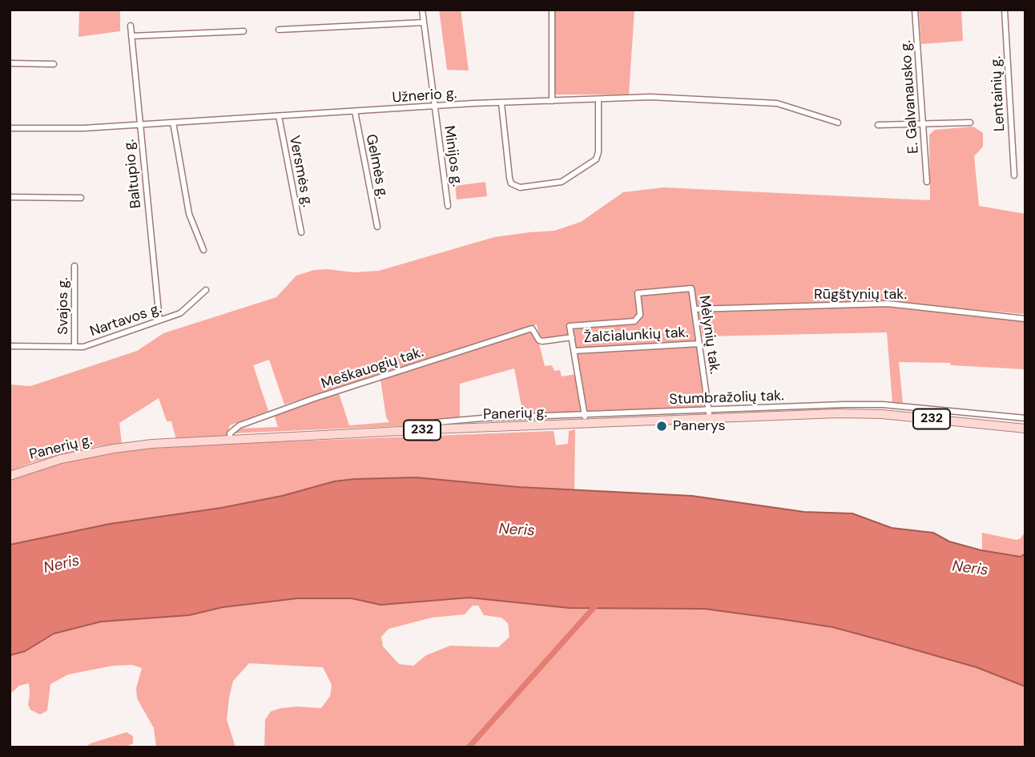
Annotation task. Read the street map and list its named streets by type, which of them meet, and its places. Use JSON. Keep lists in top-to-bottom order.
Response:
{
  "streets": {
    "main road": ["Panerių g.", "232"],
    "street": [
      "Lentainių g.",
      "Užnerio g.",
      "E. Galvanausko g.",
      "Minijos g.",
      "Gelmės g.",
      "Versmės g.",
      "Baltupio g.",
      "Rūgštynių tak.",
      "Svajos g.",
      "Nartavos g.",
      "Mėlynių tak.",
      "Žalčialunkių tak.",
      "Meškauogių tak.",
      "Stumbražolių tak."
    ]
  },
  "crossings": [
    ["Užnerio g.", "Minijos g."],
    ["Užnerio g.", "Gelmės g."],
    ["Užnerio g.", "Versmės g."],
    ["Užnerio g.", "Baltupio g."],
    ["Baltupio g.", "Nartavos g."],
    ["Rūgštynių tak.", "Mėlynių tak."],
    ["Svajos g.", "Nartavos g."],
    ["Mėlynių tak.", "Žalčialunkių tak."],
    ["Mėlynių tak.", "Meškauogių tak."],
    ["Mėlynių tak.", "Stumbražolių tak."],
    ["Mėlynių tak.", "Panerių g."],
    ["Meškauogių tak.", "Panerių g."],
    ["Stumbražolių tak.", "Panerių g."]
  ],
  "water": ["Neris"],
  "places": ["Panerys"]
}
